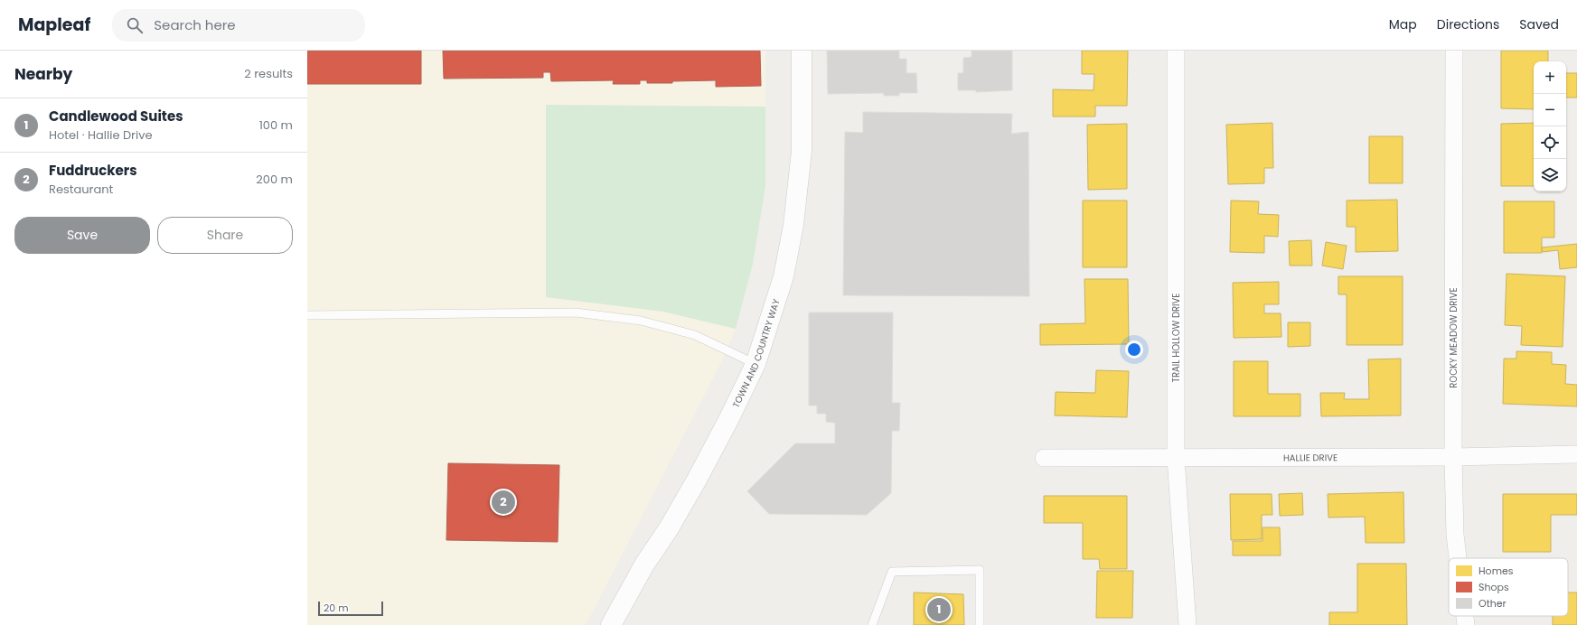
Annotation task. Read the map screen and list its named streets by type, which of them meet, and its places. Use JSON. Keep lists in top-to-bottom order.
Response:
{
  "streets": {
    "street": [
      "TRAIL HOLLOW DRIVE",
      "ROCKY MEADOW DRIVE",
      "TOWN AND COUNTRY WAY",
      "HALLIE DRIVE"
    ]
  },
  "crossings": [
    ["TRAIL HOLLOW DRIVE", "HALLIE DRIVE"],
    ["ROCKY MEADOW DRIVE", "HALLIE DRIVE"]
  ],
  "legend": ["Homes", "Shops", "Other"],
  "scale_bar": "20 m",
  "page": {
    "header": "Mapleaf",
    "search": "Search here",
    "nav": ["Map", "Directions", "Saved"],
    "heading": ["Nearby", "2 results"],
    "map_buttons": ["+", "−"],
    "list": [
      {
        "mark": "1",
        "name": "Candlewood Suites",
        "note": "Hotel · Hallie Drive",
        "value": "100 m"
      },
      {
        "mark": "2",
        "name": "Fuddruckers",
        "note": "Restaurant",
        "value": "200 m"
      }
    ],
    "buttons": ["Save", "Share"],
    "pins": ["2", "1"],
    "scale": "20 m"
  }
}
